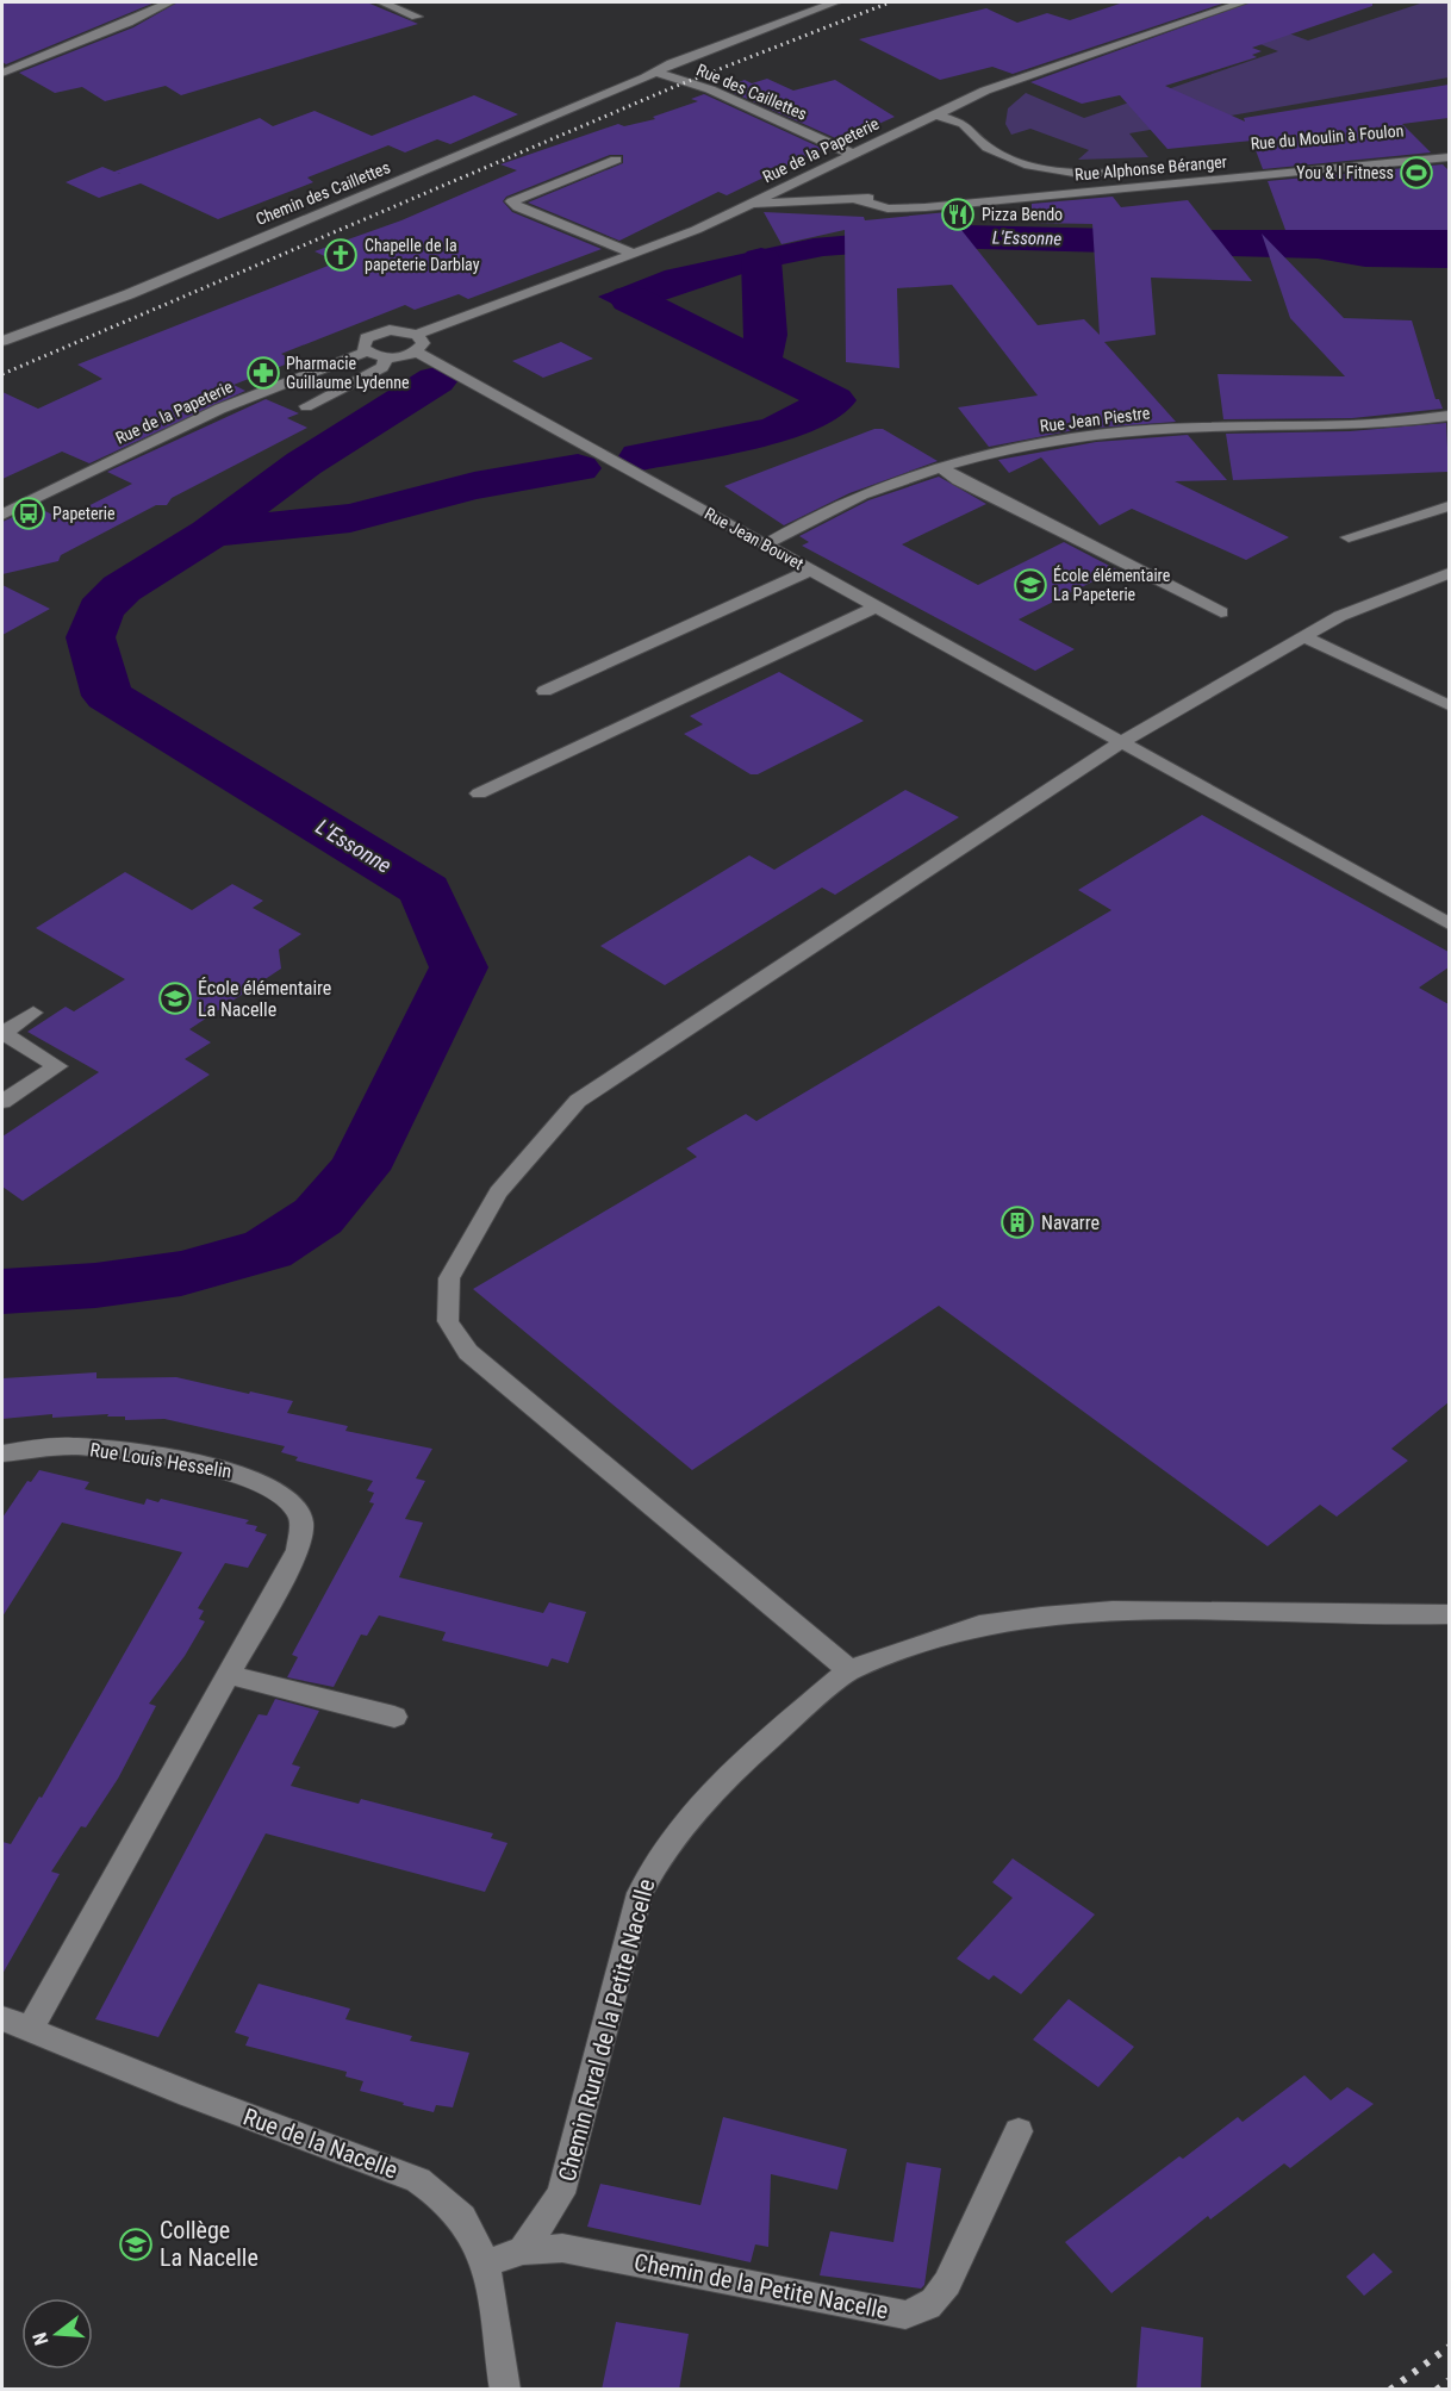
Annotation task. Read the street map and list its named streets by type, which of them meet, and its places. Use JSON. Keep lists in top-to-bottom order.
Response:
{
  "streets": {
    "street": [
      "Rue des Caillettes",
      "Rue du Moulin à Foulon",
      "Rue de la Papeterie",
      "Rue Alphonse Béranger",
      "Chemin des Caillettes",
      "Rue Jean Piestre",
      "Rue Jean Bouvet",
      "Rue Louis Hesselin",
      "Chemin Rural de la Petite Nacelle",
      "Rue de la Nacelle",
      "Chemin de la Petite Nacelle"
    ]
  },
  "crossings": [
    ["Rue des Caillettes", "Rue de la Papeterie"],
    ["Rue des Caillettes", "Chemin des Caillettes"],
    ["Rue du Moulin à Foulon", "Rue de la Papeterie"],
    ["Rue du Moulin à Foulon", "Rue Alphonse Béranger"],
    ["Rue Jean Piestre", "Rue Jean Bouvet"],
    ["Rue Louis Hesselin", "Rue de la Nacelle"],
    ["Chemin Rural de la Petite Nacelle", "Chemin de la Petite Nacelle"]
  ],
  "water": ["L'Essonne"],
  "places": {
    "sports": ["You & I Fitness"],
    "restaurant": ["Pizza Bendo"],
    "church": ["Chapelle de la papeterie Darblay"],
    "pharmacy": ["Pharmacie Guillaume Lydenne"],
    "bus stop": ["Papeterie"],
    "school or university": ["École élémentaire La Papeterie", "École élémentaire La Nacelle", "Collège La Nacelle"],
    "building": ["Navarre"]
  },
  "north": "left"
}
